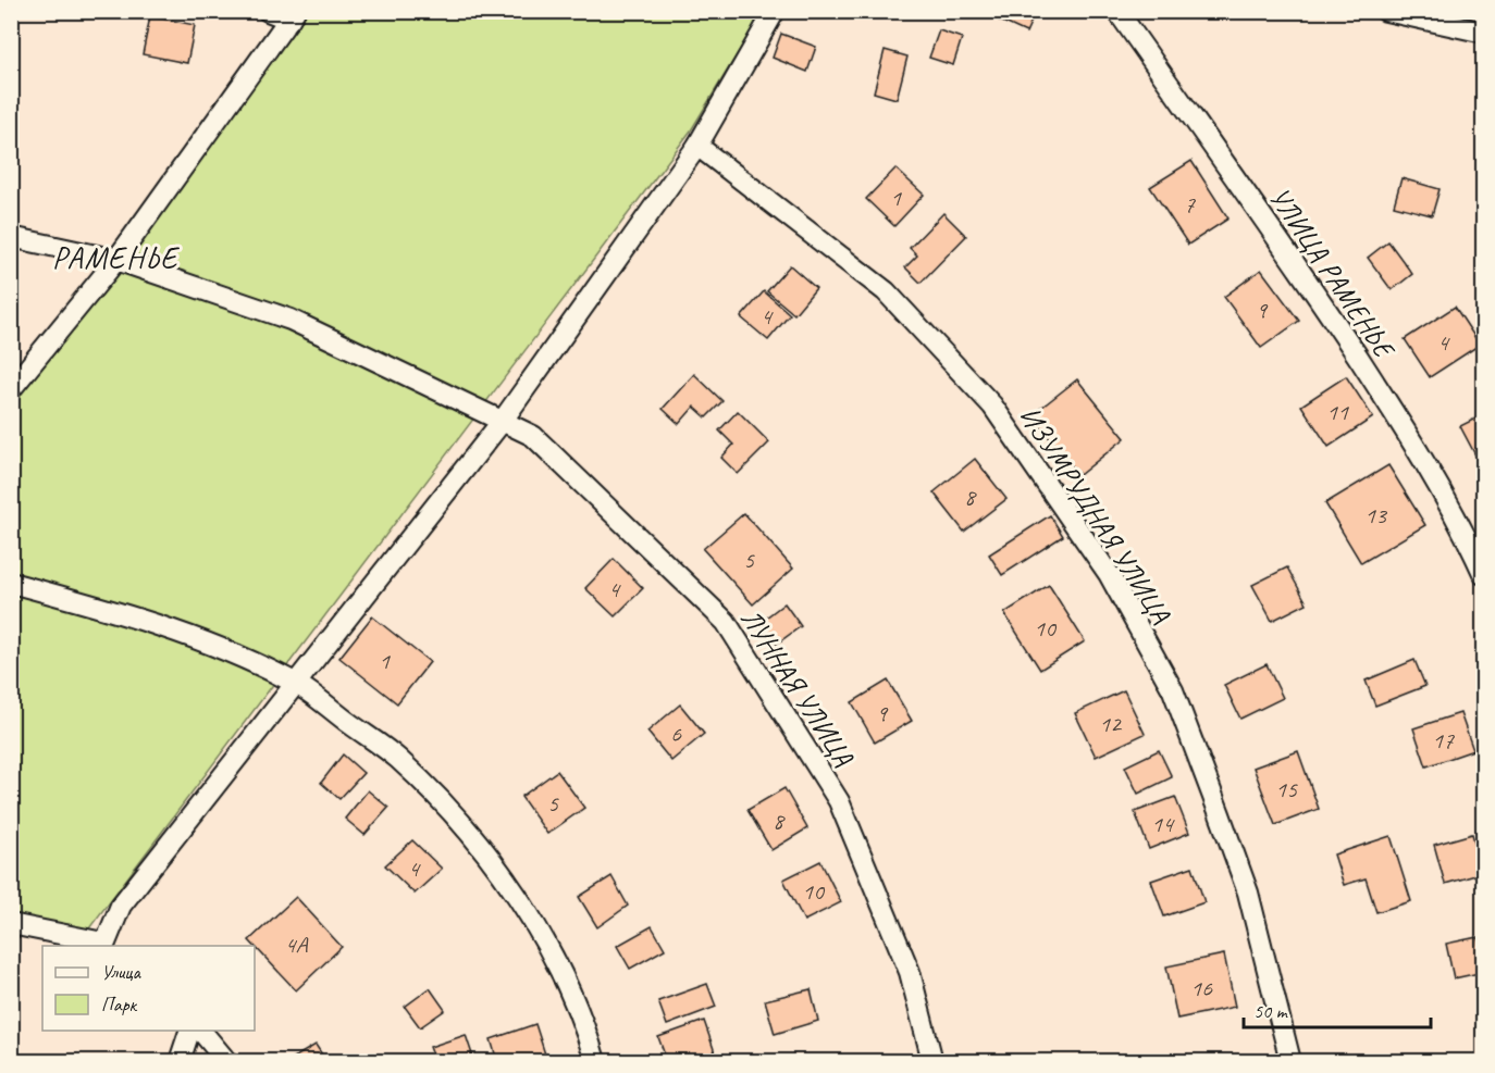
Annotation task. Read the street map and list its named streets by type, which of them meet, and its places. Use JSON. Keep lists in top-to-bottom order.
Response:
{
  "streets": {
    "street": ["УЛИЦА РАМЕНЬЕ", "ИЗУМРУДНАЯ УЛИЦА", "ЛУННАЯ УЛИЦА"]
  },
  "districts": ["РАМЕНЬЕ"],
  "house_numbers": [
    "1",
    "7",
    "9",
    "4",
    "4",
    "11",
    "8",
    "13",
    "5",
    "4",
    "10",
    "1",
    "9",
    "12",
    "6",
    "17",
    "15",
    "5",
    "8",
    "14",
    "4",
    "10",
    "4А",
    "16"
  ],
  "legend": ["Улица", "Парк"],
  "scale_bar": "50 m"
}
